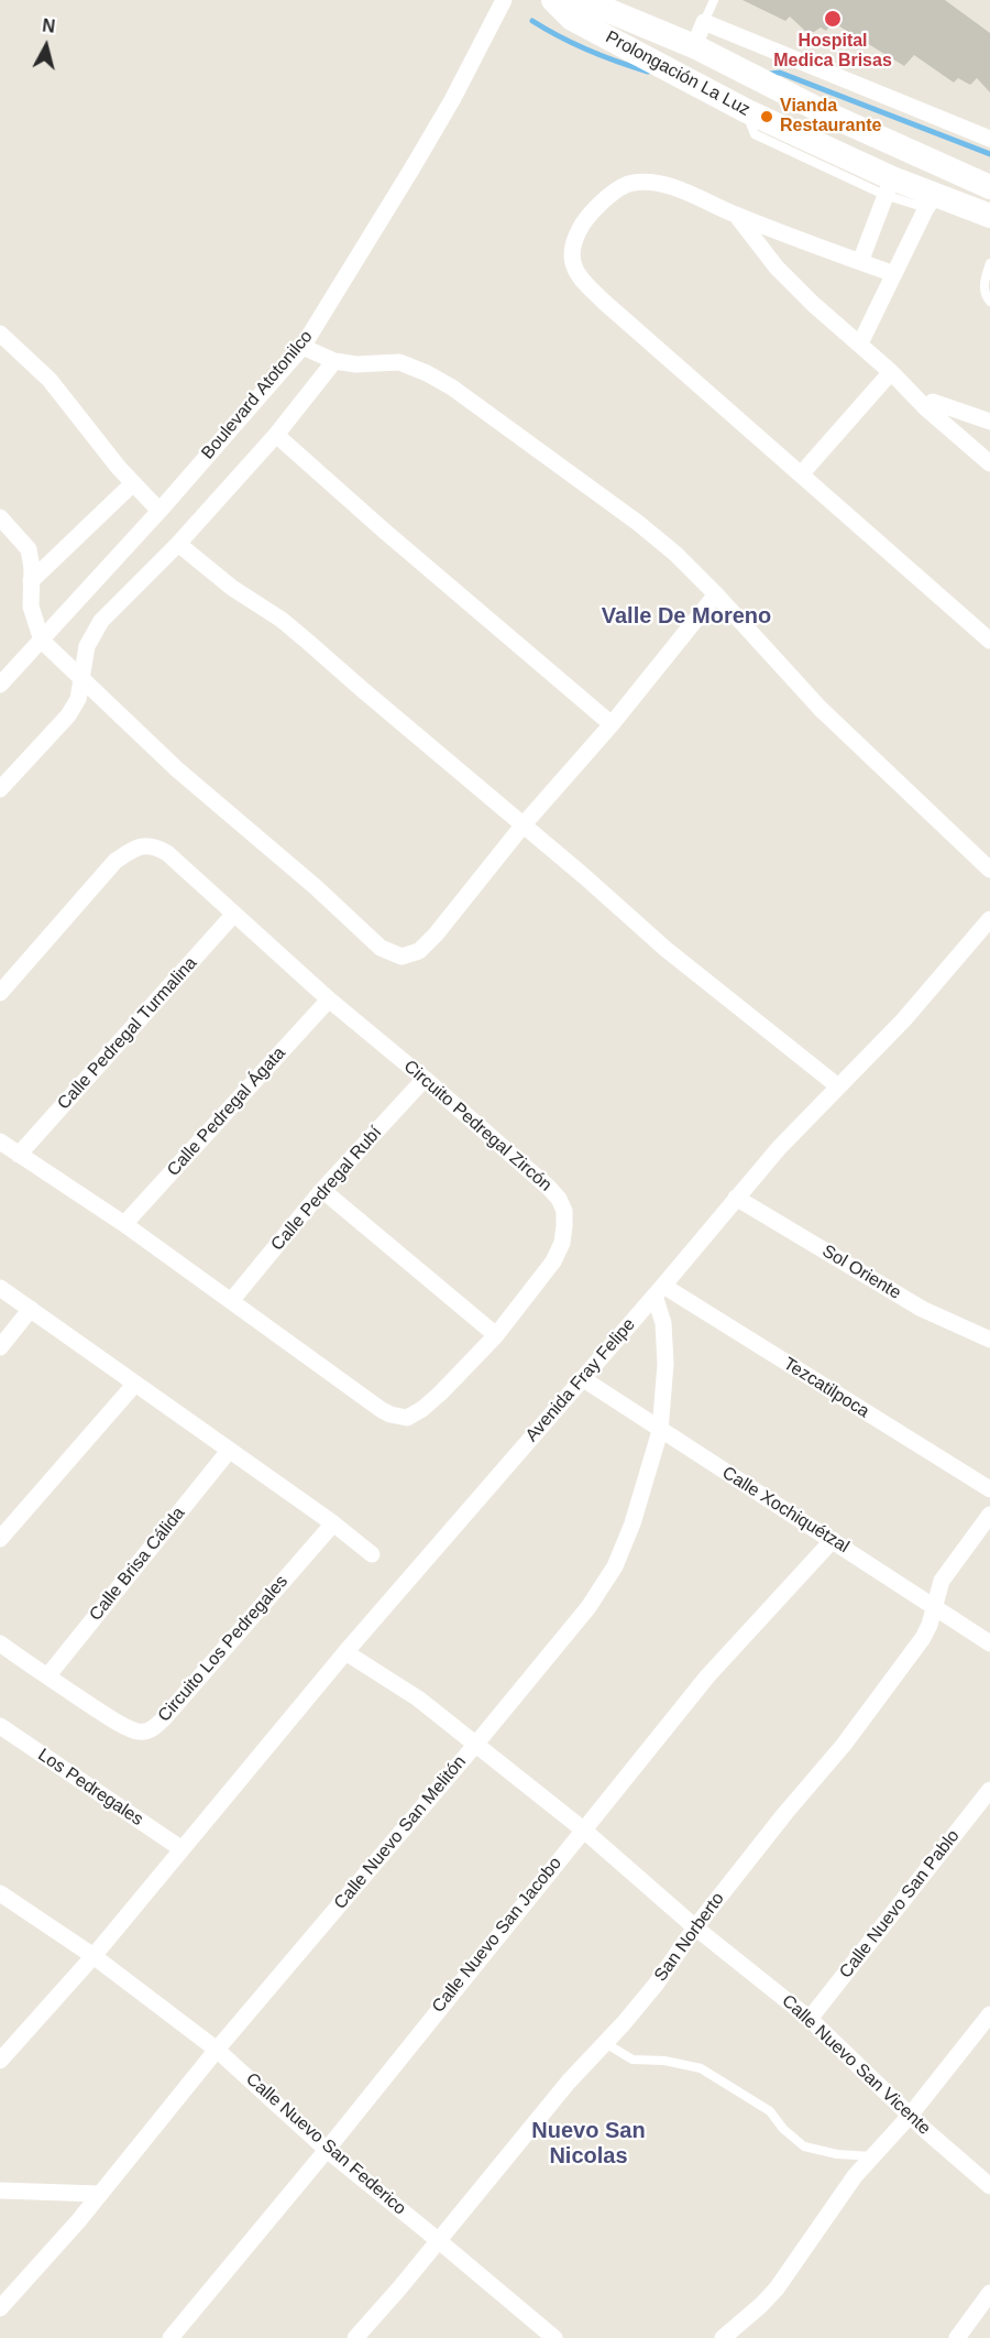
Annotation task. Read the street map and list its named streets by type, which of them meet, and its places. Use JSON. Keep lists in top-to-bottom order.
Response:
{
  "streets": {
    "main road": ["Prolongación La Luz"],
    "street": [
      "Boulevard Atotonilco",
      "Calle Pedregal Turmalina",
      "Calle Pedregal Ágata",
      "Circuito Pedregal Zircón",
      "Calle Pedregal Rubí",
      "Sol Oriente",
      "Avenida Fray Felipe",
      "Tezcatilpoca",
      "Calle Xochiquétzal",
      "Calle Brisa Cálida",
      "Circuito Los Pedregales",
      "Los Pedregales",
      "Calle Nuevo San Melitón",
      "Calle Nuevo San Pablo",
      "Calle Nuevo San Jacobo",
      "San Norberto",
      "Calle Nuevo San Vicente",
      "Calle Nuevo San Federico"
    ]
  },
  "crossings": [
    ["Calle Pedregal Turmalina", "Circuito Pedregal Zircón"],
    ["Calle Pedregal Ágata", "Circuito Pedregal Zircón"],
    ["Circuito Pedregal Zircón", "Calle Pedregal Rubí"],
    ["Sol Oriente", "Avenida Fray Felipe"],
    ["Avenida Fray Felipe", "Tezcatilpoca"],
    ["Avenida Fray Felipe", "Calle Xochiquétzal"],
    ["Avenida Fray Felipe", "Los Pedregales"],
    ["Avenida Fray Felipe", "Calle Nuevo San Melitón"],
    ["Avenida Fray Felipe", "Calle Nuevo San Vicente"],
    ["Avenida Fray Felipe", "Calle Nuevo San Federico"],
    ["Tezcatilpoca", "Calle Nuevo San Melitón"],
    ["Calle Xochiquétzal", "Calle Nuevo San Melitón"],
    ["Calle Xochiquétzal", "Calle Nuevo San Jacobo"],
    ["Calle Xochiquétzal", "San Norberto"],
    ["Calle Brisa Cálida", "Circuito Los Pedregales"],
    ["Calle Nuevo San Melitón", "Calle Nuevo San Vicente"],
    ["Calle Nuevo San Melitón", "Calle Nuevo San Federico"],
    ["Calle Nuevo San Pablo", "Calle Nuevo San Vicente"],
    ["Calle Nuevo San Jacobo", "Calle Nuevo San Vicente"],
    ["Calle Nuevo San Jacobo", "Calle Nuevo San Federico"],
    ["San Norberto", "Calle Nuevo San Vicente"],
    ["San Norberto", "Calle Nuevo San Federico"]
  ],
  "districts": ["Valle De Moreno", "Nuevo San Nicolas"],
  "places": ["Hospital Medica Brisas", "Vianda Restaurante"],
  "north": "top"
}
